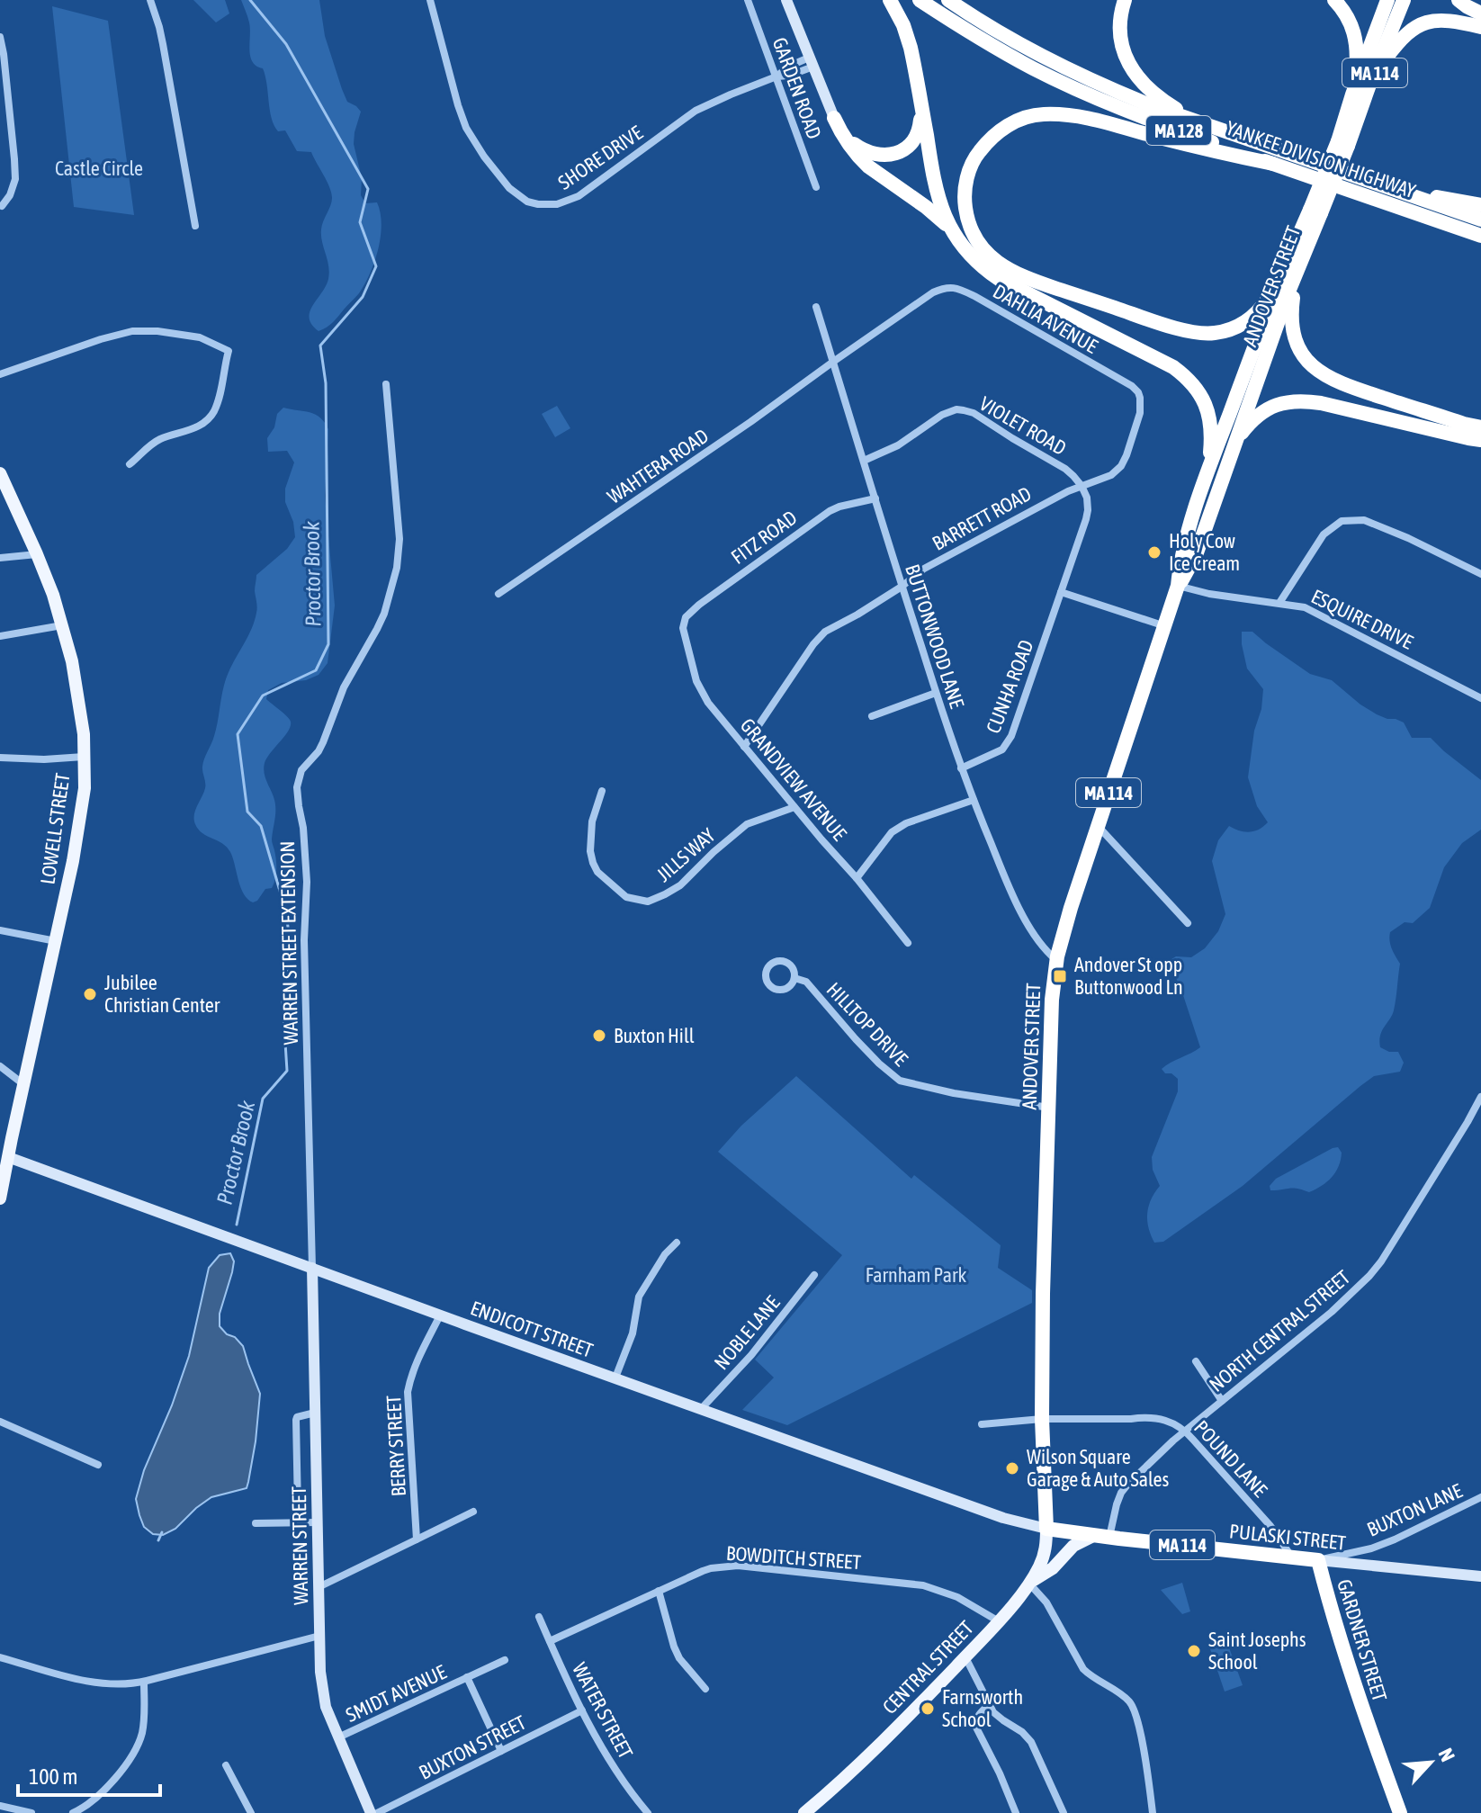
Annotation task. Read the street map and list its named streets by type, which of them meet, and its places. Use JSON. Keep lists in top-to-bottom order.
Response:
{
  "streets": {
    "highway": [
      "MA 114",
      "MA 128",
      "YANKEE DIVISION HIGHWAY",
      "ANDOVER STREET",
      "PULASKI STREET",
      "GARDNER STREET"
    ],
    "main road": ["LOWELL STREET", "CENTRAL STREET"],
    "street": [
      "GARDEN ROAD",
      "SHORE DRIVE",
      "DAHLIA AVENUE",
      "VIOLET ROAD",
      "WAHTERA ROAD",
      "BARRETT ROAD",
      "FITZ ROAD",
      "ESQUIRE DRIVE",
      "BUTTONWOOD LANE",
      "CUNHA ROAD",
      "GRANDVIEW AVENUE",
      "JILLS WAY",
      "WARREN STREET EXTENSION",
      "HILLTOP DRIVE",
      "ENDICOTT STREET",
      "NORTH CENTRAL STREET",
      "NOBLE LANE",
      "BERRY STREET",
      "POUND LANE",
      "BUXTON LANE",
      "WARREN STREET",
      "BOWDITCH STREET",
      "SMIDT AVENUE",
      "WATER STREET",
      "BUXTON STREET"
    ]
  },
  "crossings": [
    ["GARDEN ROAD", "SHORE DRIVE"],
    ["ANDOVER STREET", "ESQUIRE DRIVE"],
    ["ANDOVER STREET", "BUTTONWOOD LANE"],
    ["ANDOVER STREET", "HILLTOP DRIVE"],
    ["ANDOVER STREET", "ENDICOTT STREET"],
    ["ANDOVER STREET", "POUND LANE"],
    ["ANDOVER STREET", "PULASKI STREET"],
    ["ANDOVER STREET", "CENTRAL STREET"],
    ["DAHLIA AVENUE", "VIOLET ROAD"],
    ["DAHLIA AVENUE", "WAHTERA ROAD"],
    ["DAHLIA AVENUE", "BARRETT ROAD"],
    ["DAHLIA AVENUE", "BUTTONWOOD LANE"],
    ["VIOLET ROAD", "BARRETT ROAD"],
    ["VIOLET ROAD", "BUTTONWOOD LANE"],
    ["WAHTERA ROAD", "BUTTONWOOD LANE"],
    ["BARRETT ROAD", "BUTTONWOOD LANE"],
    ["BARRETT ROAD", "GRANDVIEW AVENUE"],
    ["FITZ ROAD", "BUTTONWOOD LANE"],
    ["FITZ ROAD", "GRANDVIEW AVENUE"],
    ["BUTTONWOOD LANE", "CUNHA ROAD"],
    ["GRANDVIEW AVENUE", "JILLS WAY"],
    ["LOWELL STREET", "ENDICOTT STREET"],
    ["WARREN STREET EXTENSION", "ENDICOTT STREET"],
    ["WARREN STREET EXTENSION", "WARREN STREET"],
    ["ENDICOTT STREET", "NOBLE LANE"],
    ["ENDICOTT STREET", "BERRY STREET"],
    ["ENDICOTT STREET", "PULASKI STREET"],
    ["ENDICOTT STREET", "WARREN STREET"],
    ["ENDICOTT STREET", "CENTRAL STREET"],
    ["NORTH CENTRAL STREET", "POUND LANE"],
    ["NORTH CENTRAL STREET", "PULASKI STREET"],
    ["POUND LANE", "PULASKI STREET"],
    ["BUXTON LANE", "PULASKI STREET"],
    ["BUXTON LANE", "GARDNER STREET"],
    ["PULASKI STREET", "GARDNER STREET"],
    ["PULASKI STREET", "CENTRAL STREET"],
    ["WARREN STREET", "SMIDT AVENUE"],
    ["BOWDITCH STREET", "CENTRAL STREET"],
    ["BOWDITCH STREET", "WATER STREET"],
    ["SMIDT AVENUE", "BUXTON STREET"],
    ["WATER STREET", "BUXTON STREET"]
  ],
  "water": ["Proctor Brook"],
  "parks": ["Castle Circle", "Farnham Park"],
  "places": {
    "other": [
      "Holy Cow Ice Cream",
      "Jubilee Christian Center",
      "Buxton Hill",
      "Wilson Square Garage & Auto Sales",
      "Saint Josephs School",
      "Farnsworth School"
    ],
    "transit": ["Andover St opp Buttonwood Ln"]
  },
  "scale_bar": "100 m",
  "north": "top right"
}
